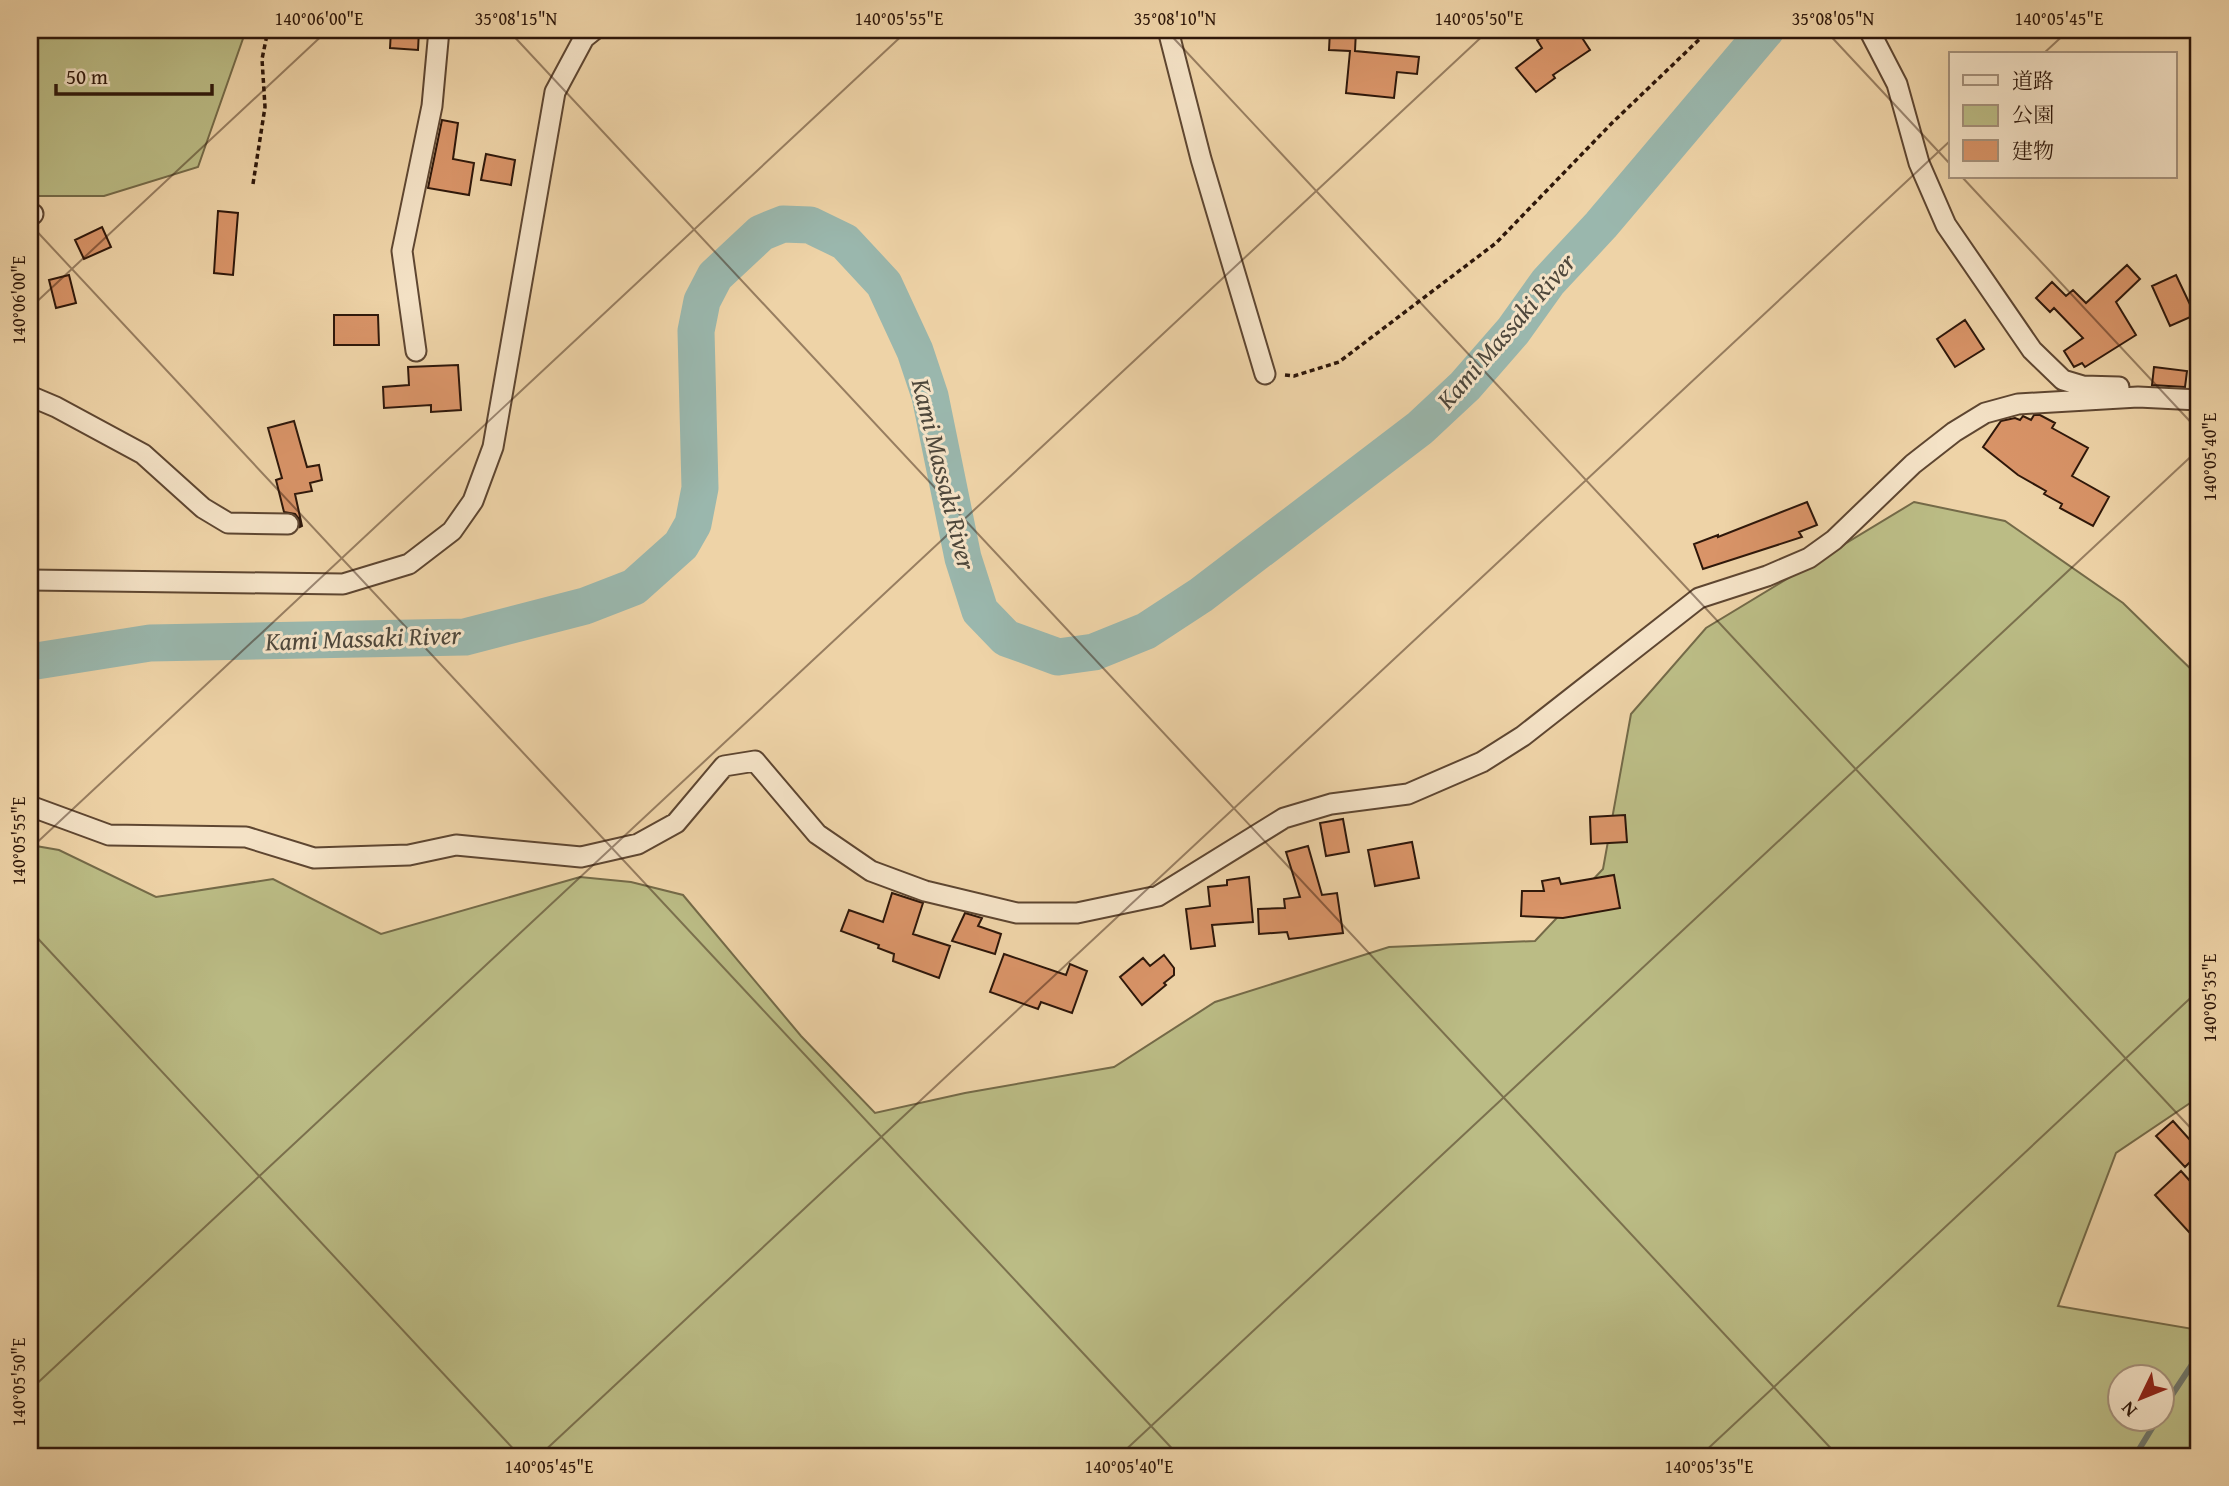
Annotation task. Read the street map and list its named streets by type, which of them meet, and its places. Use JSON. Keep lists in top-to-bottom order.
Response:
{
  "water": ["Kami Massaki River"],
  "legend": ["道路", "公園", "建物"],
  "scale_bar": "50 m",
  "north": "bottom left",
  "coordinates": [
    "140°06'00\"E",
    "35°08'15\"N",
    "140°05'55\"E",
    "35°08'10\"N",
    "140°05'50\"E",
    "35°08'05\"N",
    "140°05'45\"E",
    "140°05'40\"E",
    "140°05'35\"E"
  ]
}
